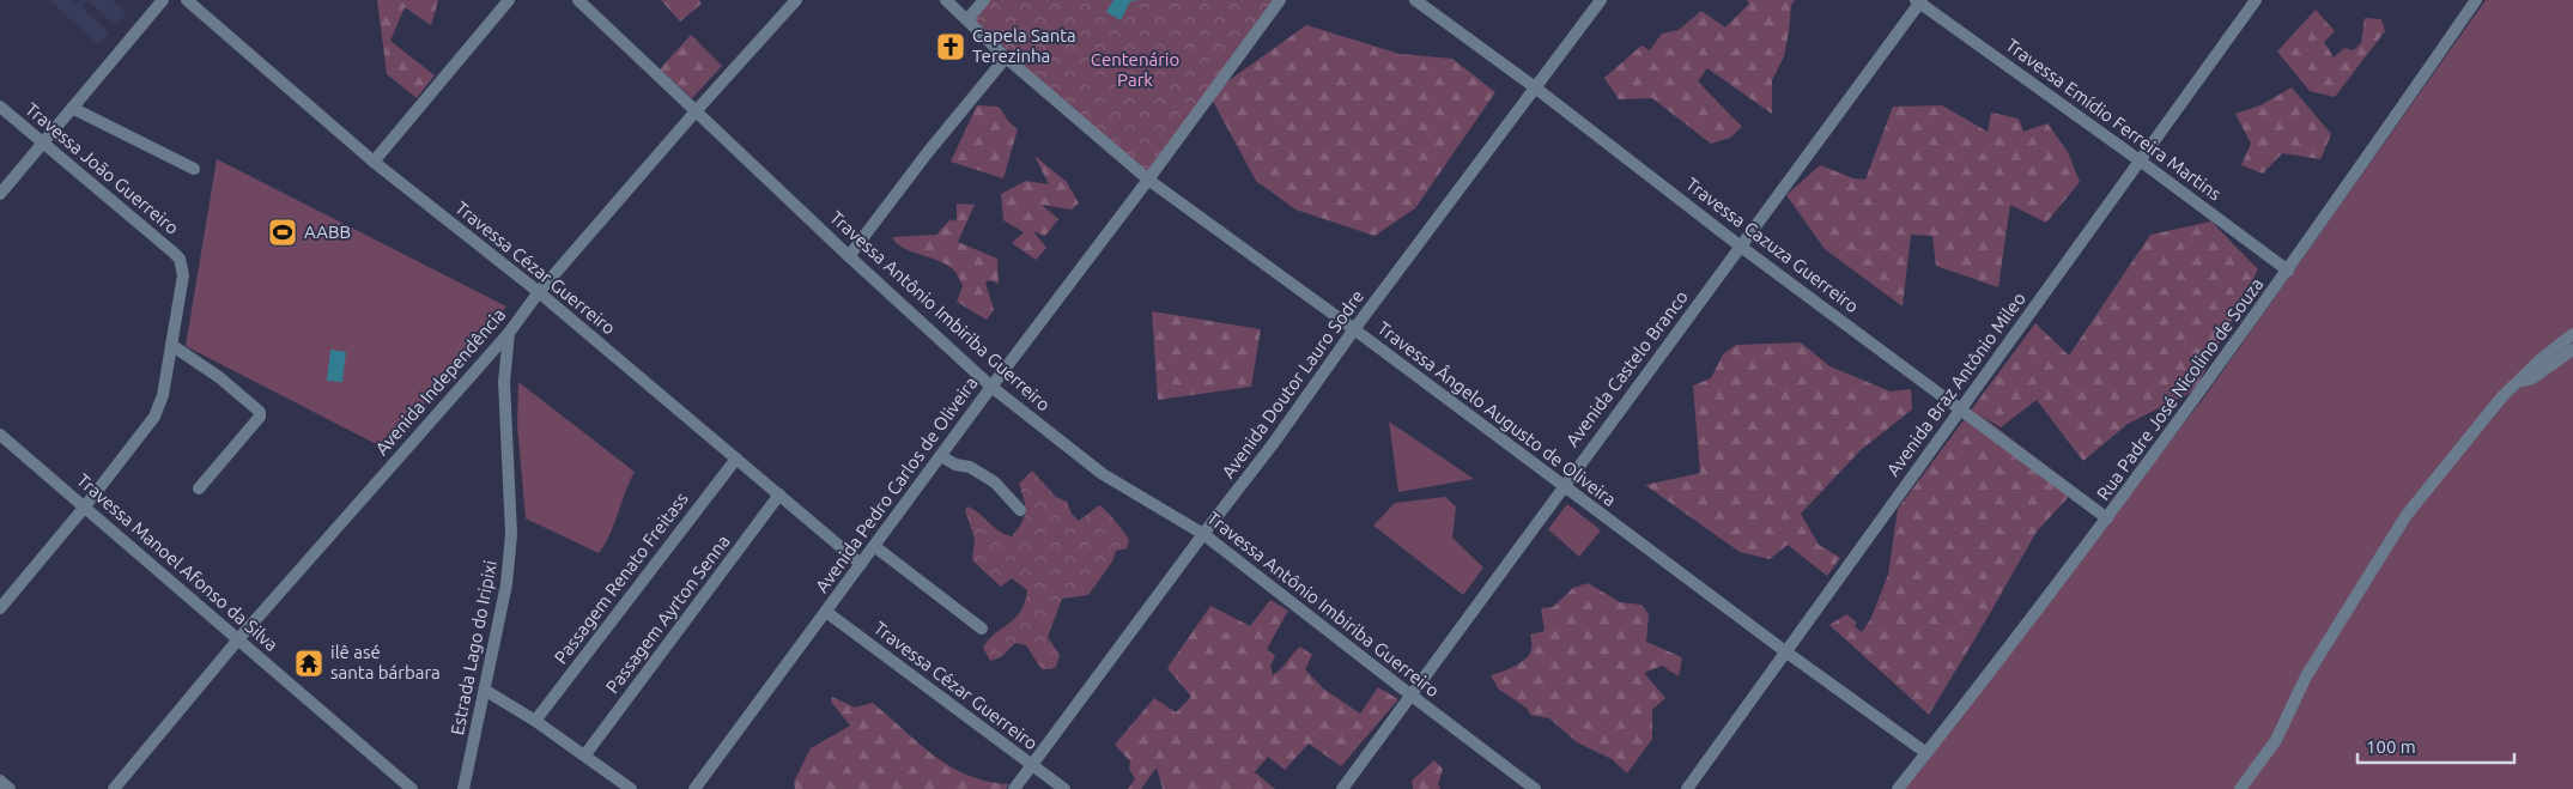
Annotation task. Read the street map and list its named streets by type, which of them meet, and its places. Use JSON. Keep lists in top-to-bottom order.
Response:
{
  "streets": {
    "street": [
      "Travessa Emídio Ferreira Martins",
      "Travessa João Guerreiro",
      "Travessa Cazuza Guerreiro",
      "Travessa Cézar Guerreiro",
      "Travessa Antônio Imbiriba Guerreiro",
      "Avenida Castelo Branco",
      "Avenida Independência",
      "Avenida Doutor Lauro Sodre",
      "Avenida Braz Antônio Mileo",
      "Rua Padre José Nicolino de Souza",
      "Travessa Ângelo Augusto de Oliveira",
      "Avenida Pedro Carlos de Oliveira",
      "Travessa Manoel Afonso da Silva",
      "Passagem Renato Freitass",
      "Passagem Ayrton Senna",
      "Estrada Lago do Iripixi"
    ]
  },
  "crossings": [
    ["Travessa Emídio Ferreira Martins", "Avenida Castelo Branco"],
    ["Travessa Emídio Ferreira Martins", "Avenida Braz Antônio Mileo"],
    ["Travessa Emídio Ferreira Martins", "Rua Padre José Nicolino de Souza"],
    ["Travessa Cazuza Guerreiro", "Avenida Castelo Branco"],
    ["Travessa Cazuza Guerreiro", "Avenida Doutor Lauro Sodre"],
    ["Travessa Cazuza Guerreiro", "Avenida Braz Antônio Mileo"],
    ["Travessa Cazuza Guerreiro", "Rua Padre José Nicolino de Souza"],
    ["Travessa Cézar Guerreiro", "Avenida Independência"],
    ["Travessa Cézar Guerreiro", "Avenida Doutor Lauro Sodre"],
    ["Travessa Cézar Guerreiro", "Avenida Pedro Carlos de Oliveira"],
    ["Travessa Cézar Guerreiro", "Passagem Renato Freitass"],
    ["Travessa Cézar Guerreiro", "Passagem Ayrton Senna"],
    ["Travessa Antônio Imbiriba Guerreiro", "Avenida Castelo Branco"],
    ["Travessa Antônio Imbiriba Guerreiro", "Avenida Independência"],
    ["Travessa Antônio Imbiriba Guerreiro", "Avenida Doutor Lauro Sodre"],
    ["Travessa Antônio Imbiriba Guerreiro", "Avenida Pedro Carlos de Oliveira"],
    ["Avenida Castelo Branco", "Travessa Ângelo Augusto de Oliveira"],
    ["Avenida Independência", "Travessa Manoel Afonso da Silva"],
    ["Avenida Independência", "Estrada Lago do Iripixi"],
    ["Avenida Doutor Lauro Sodre", "Travessa Ângelo Augusto de Oliveira"],
    ["Avenida Braz Antônio Mileo", "Travessa Ângelo Augusto de Oliveira"],
    ["Rua Padre José Nicolino de Souza", "Travessa Ângelo Augusto de Oliveira"],
    ["Travessa Ângelo Augusto de Oliveira", "Avenida Pedro Carlos de Oliveira"]
  ],
  "parks": ["Centenário Park"],
  "places": {
    "church": ["Capela Santa Terezinha"],
    "sports": ["AABB"],
    "temple": ["ilê asé santa bárbara"]
  },
  "scale_bar": "100 m"
}
